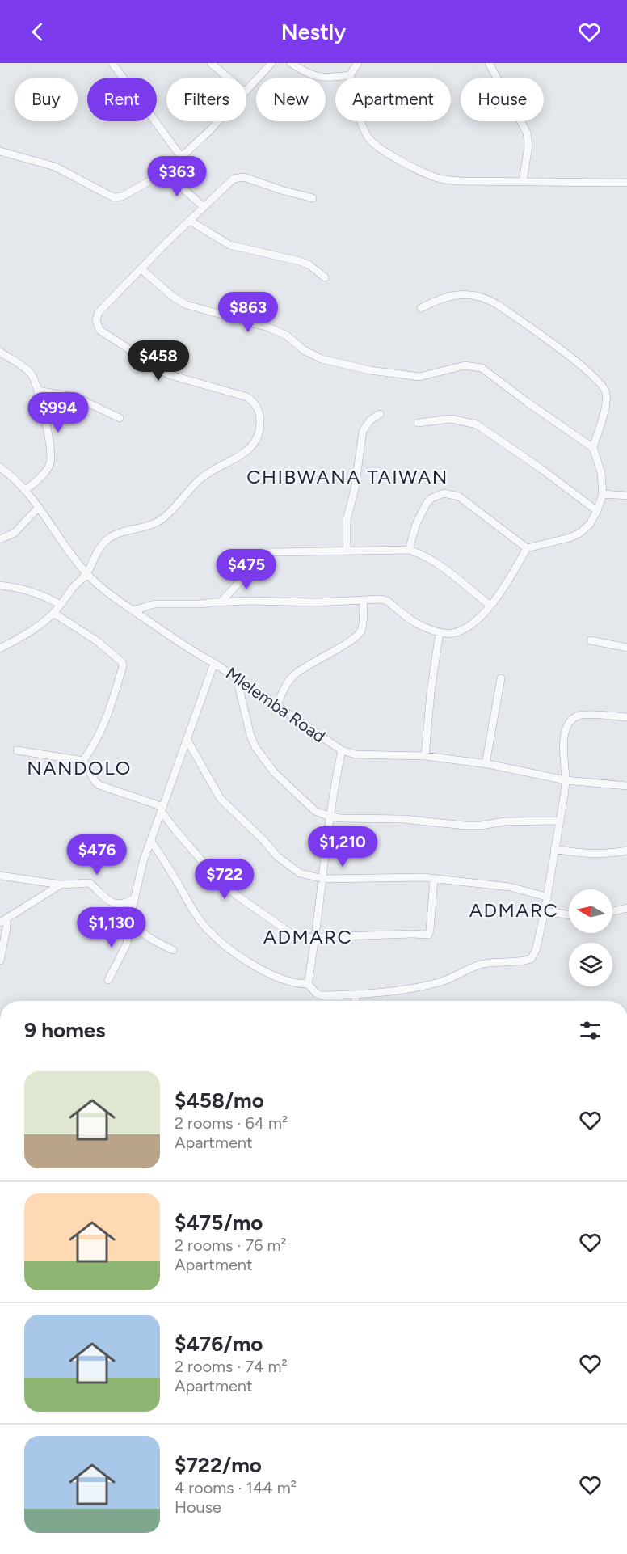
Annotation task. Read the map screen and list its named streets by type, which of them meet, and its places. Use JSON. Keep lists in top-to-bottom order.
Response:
{
  "streets": {
    "street": ["Mlelemba Road"]
  },
  "districts": [
    "CHIBWANA TAIWAN",
    "NANDOLO",
    "ADMARC",
    "ADMARC"
  ],
  "north": "left",
  "page": {
    "header": "Nestly",
    "chip": [
      "Buy",
      "Rent",
      "Filters",
      "New",
      "Apartment",
      "House"
    ],
    "price": [
      "$363",
      "$863",
      "$458",
      "$994",
      "$475",
      "$1,210",
      "$476",
      "$722",
      "$1,130"
    ],
    "heading": "9 homes",
    "list": [
      {
        "name": "$458/mo",
        "note": "2 rooms · 64 m² · Apartment"
      },
      {
        "name": "$475/mo",
        "note": "2 rooms · 76 m² · Apartment"
      },
      {
        "name": "$476/mo",
        "note": "2 rooms · 74 m² · Apartment"
      },
      {
        "name": "$722/mo",
        "note": "4 rooms · 144 m² · House"
      }
    ]
  }
}
